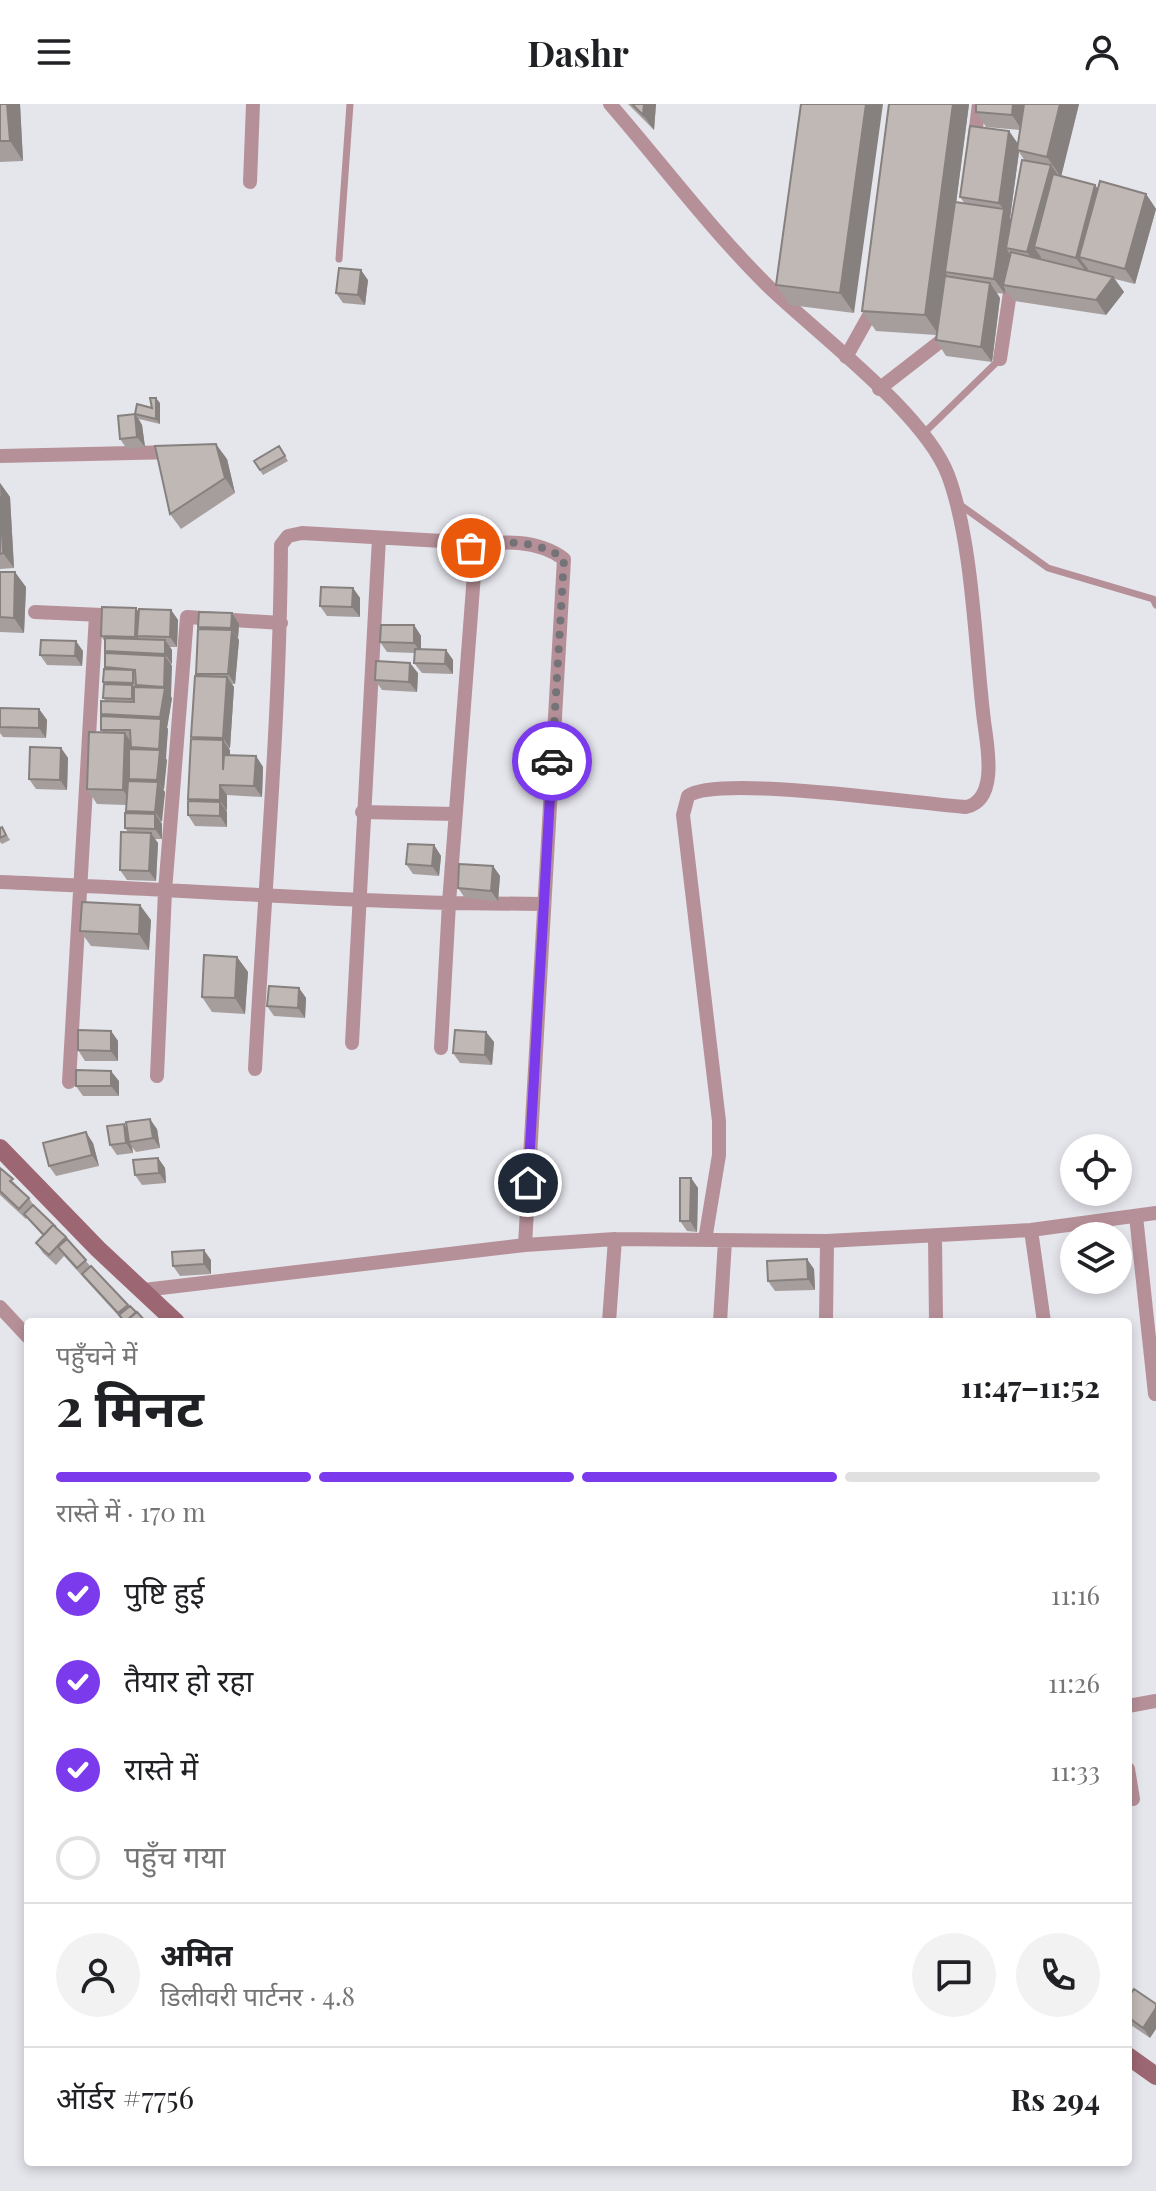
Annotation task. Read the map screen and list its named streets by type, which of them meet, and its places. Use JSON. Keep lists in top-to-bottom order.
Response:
{
  "page": {
    "header": "Dashr",
    "heading": ["2 मिनट", "पहुँचने में", "11:47–11:52"],
    "panel": [
      "अमित",
      "डिलीवरी पार्टनर · 4.8",
      "ऑर्डर #7756",
      "Rs 294"
    ],
    "bar": "रास्ते में · 170 m",
    "list": [
      ["पुष्टि हुई", "11:16"],
      ["तैयार हो रहा", "11:26"],
      ["रास्ते में", "11:33"],
      "पहुँच गया"
    ]
  }
}
